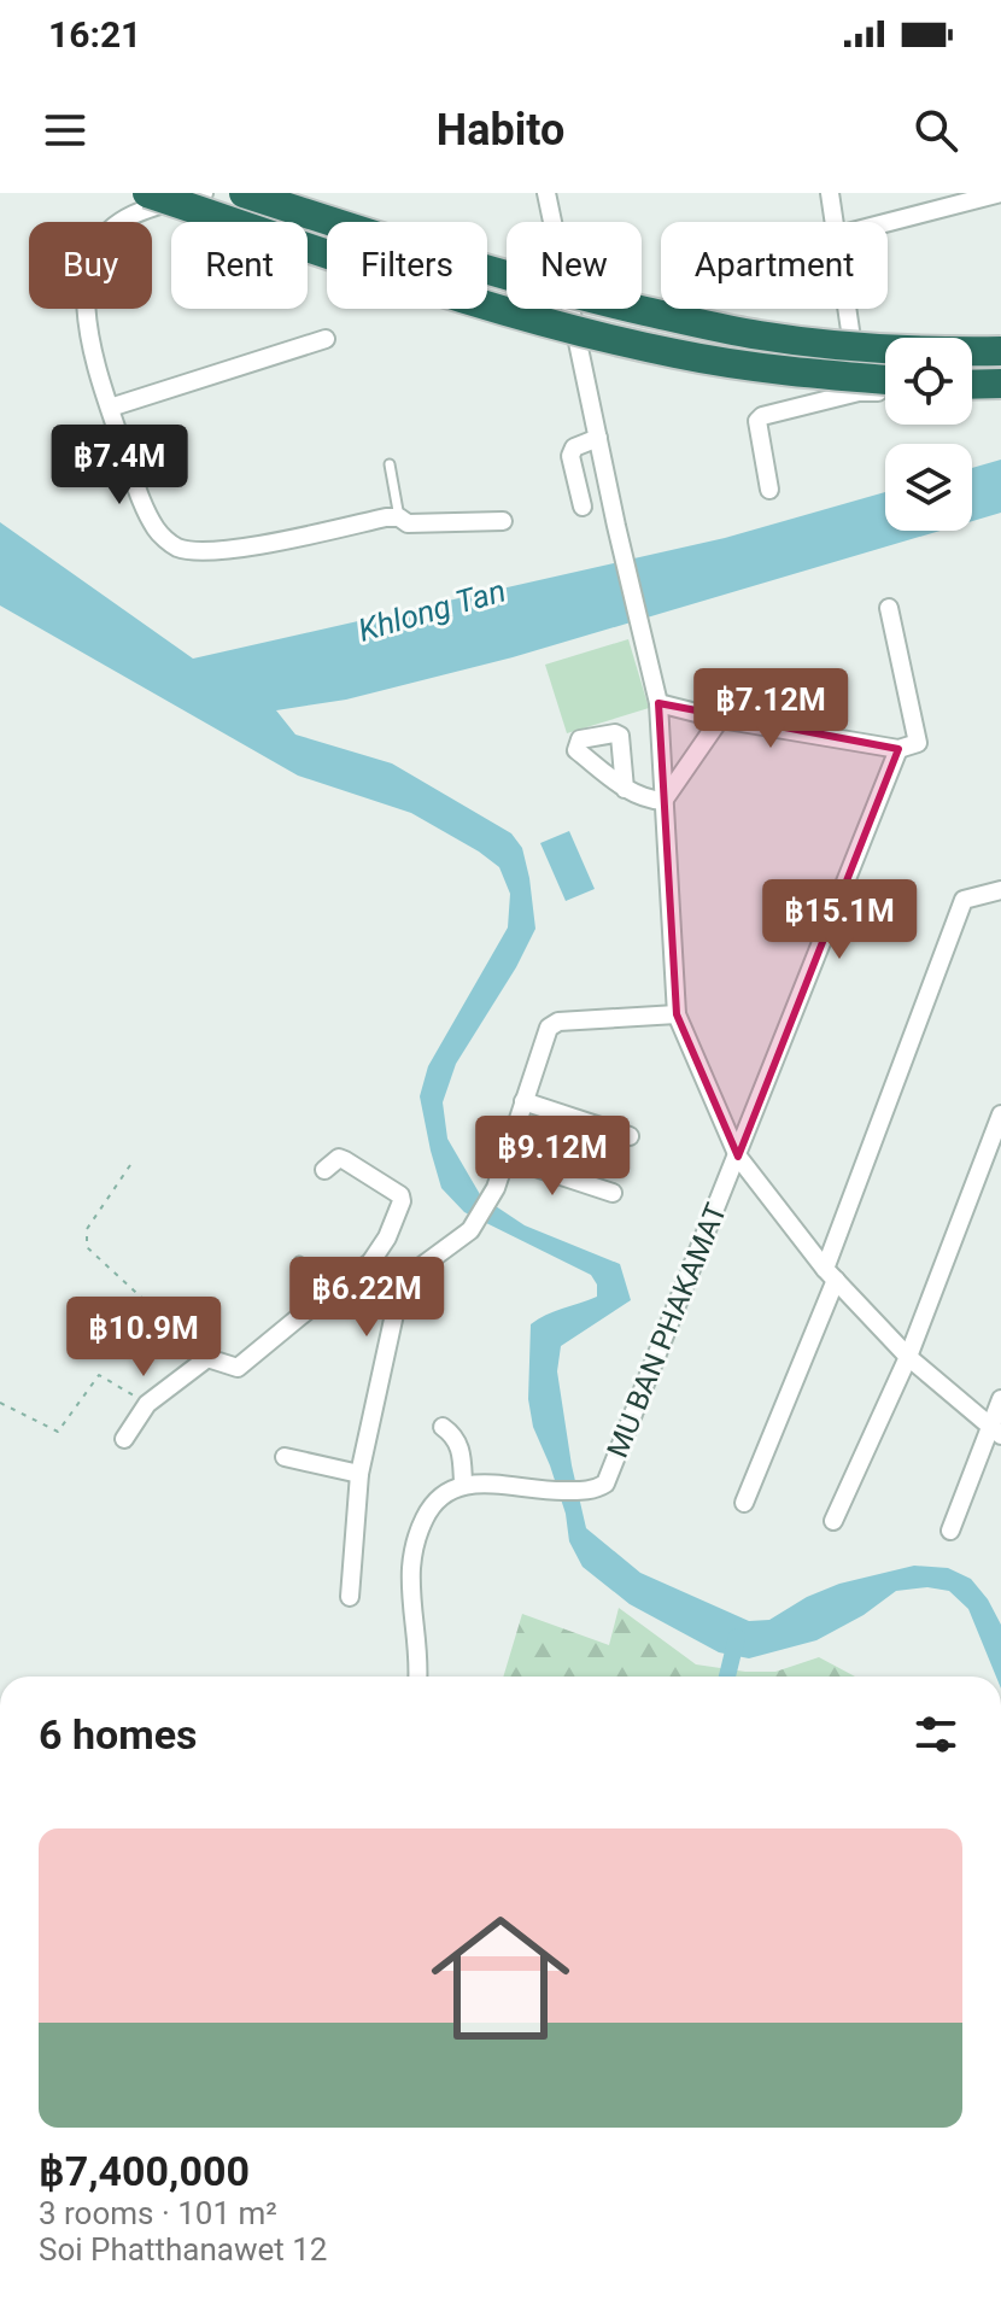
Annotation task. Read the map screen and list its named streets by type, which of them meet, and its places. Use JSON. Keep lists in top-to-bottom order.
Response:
{
  "streets": {
    "street": ["MU BAN PHAKAMAT"]
  },
  "water": ["Khlong Tan"],
  "page": {
    "status": "16:21",
    "header": "Habito",
    "chip": [
      "Buy",
      "Rent",
      "Filters",
      "New",
      "Apartment"
    ],
    "price": [
      "฿7.4M",
      "฿7.12M",
      "฿15.1M",
      "฿9.12M",
      "฿6.22M",
      "฿10.9M"
    ],
    "heading": "6 homes",
    "list": [
      {
        "name": "฿7,400,000",
        "note": "3 rooms · 101 m² · Soi Phatthanawet 12"
      }
    ]
  }
}
